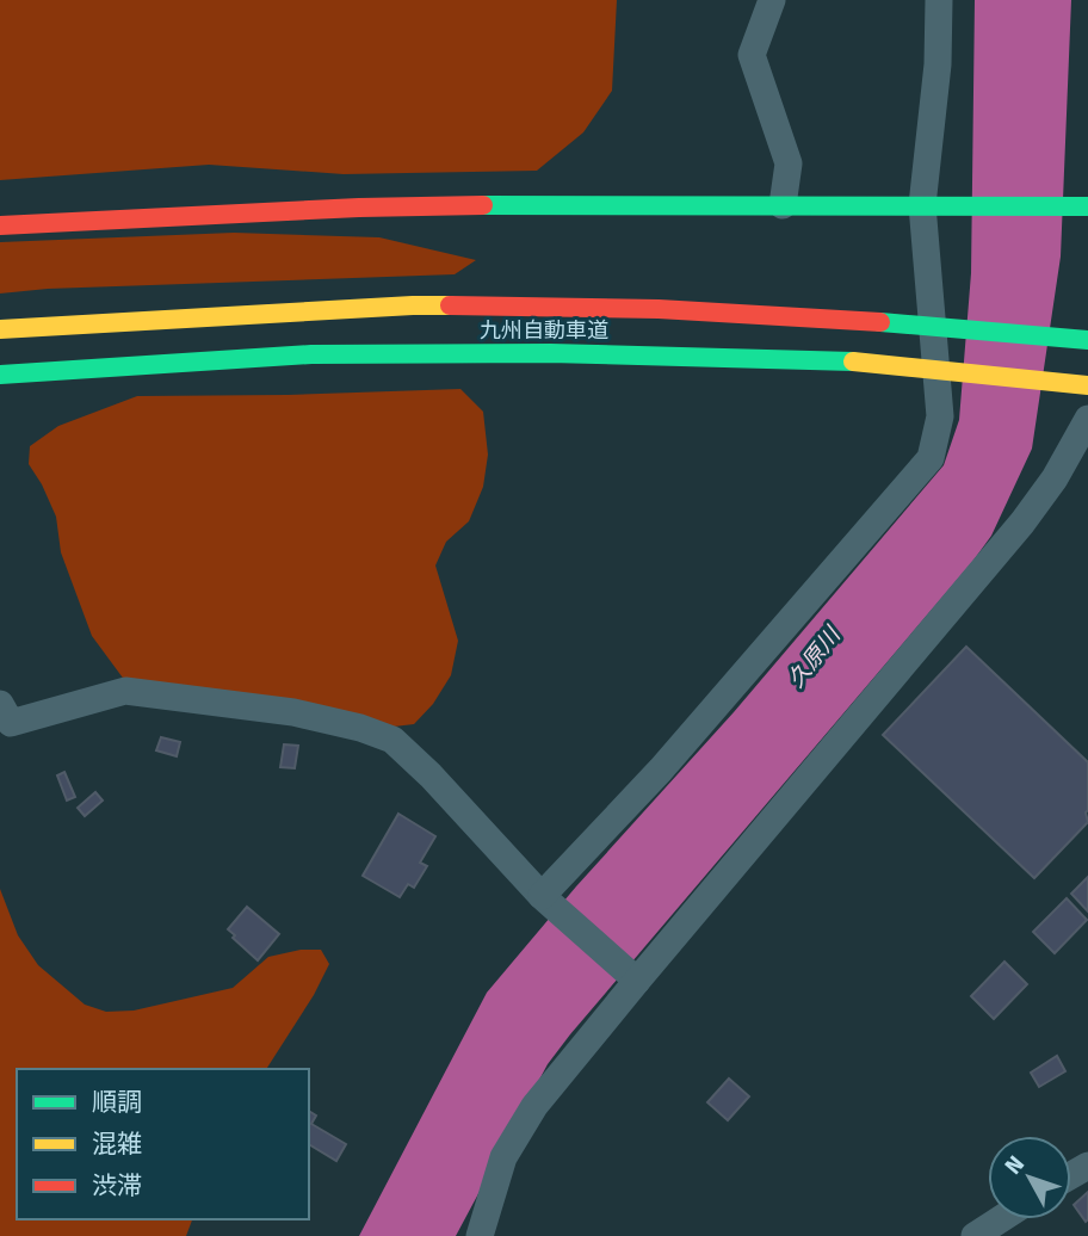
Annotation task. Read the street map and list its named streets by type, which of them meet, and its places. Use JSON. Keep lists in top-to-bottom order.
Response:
{
  "streets": {
    "main road": ["九州自動車道"]
  },
  "water": ["久原川"],
  "legend": ["順調", "混雑", "渋滞"],
  "north": "top left"
}
